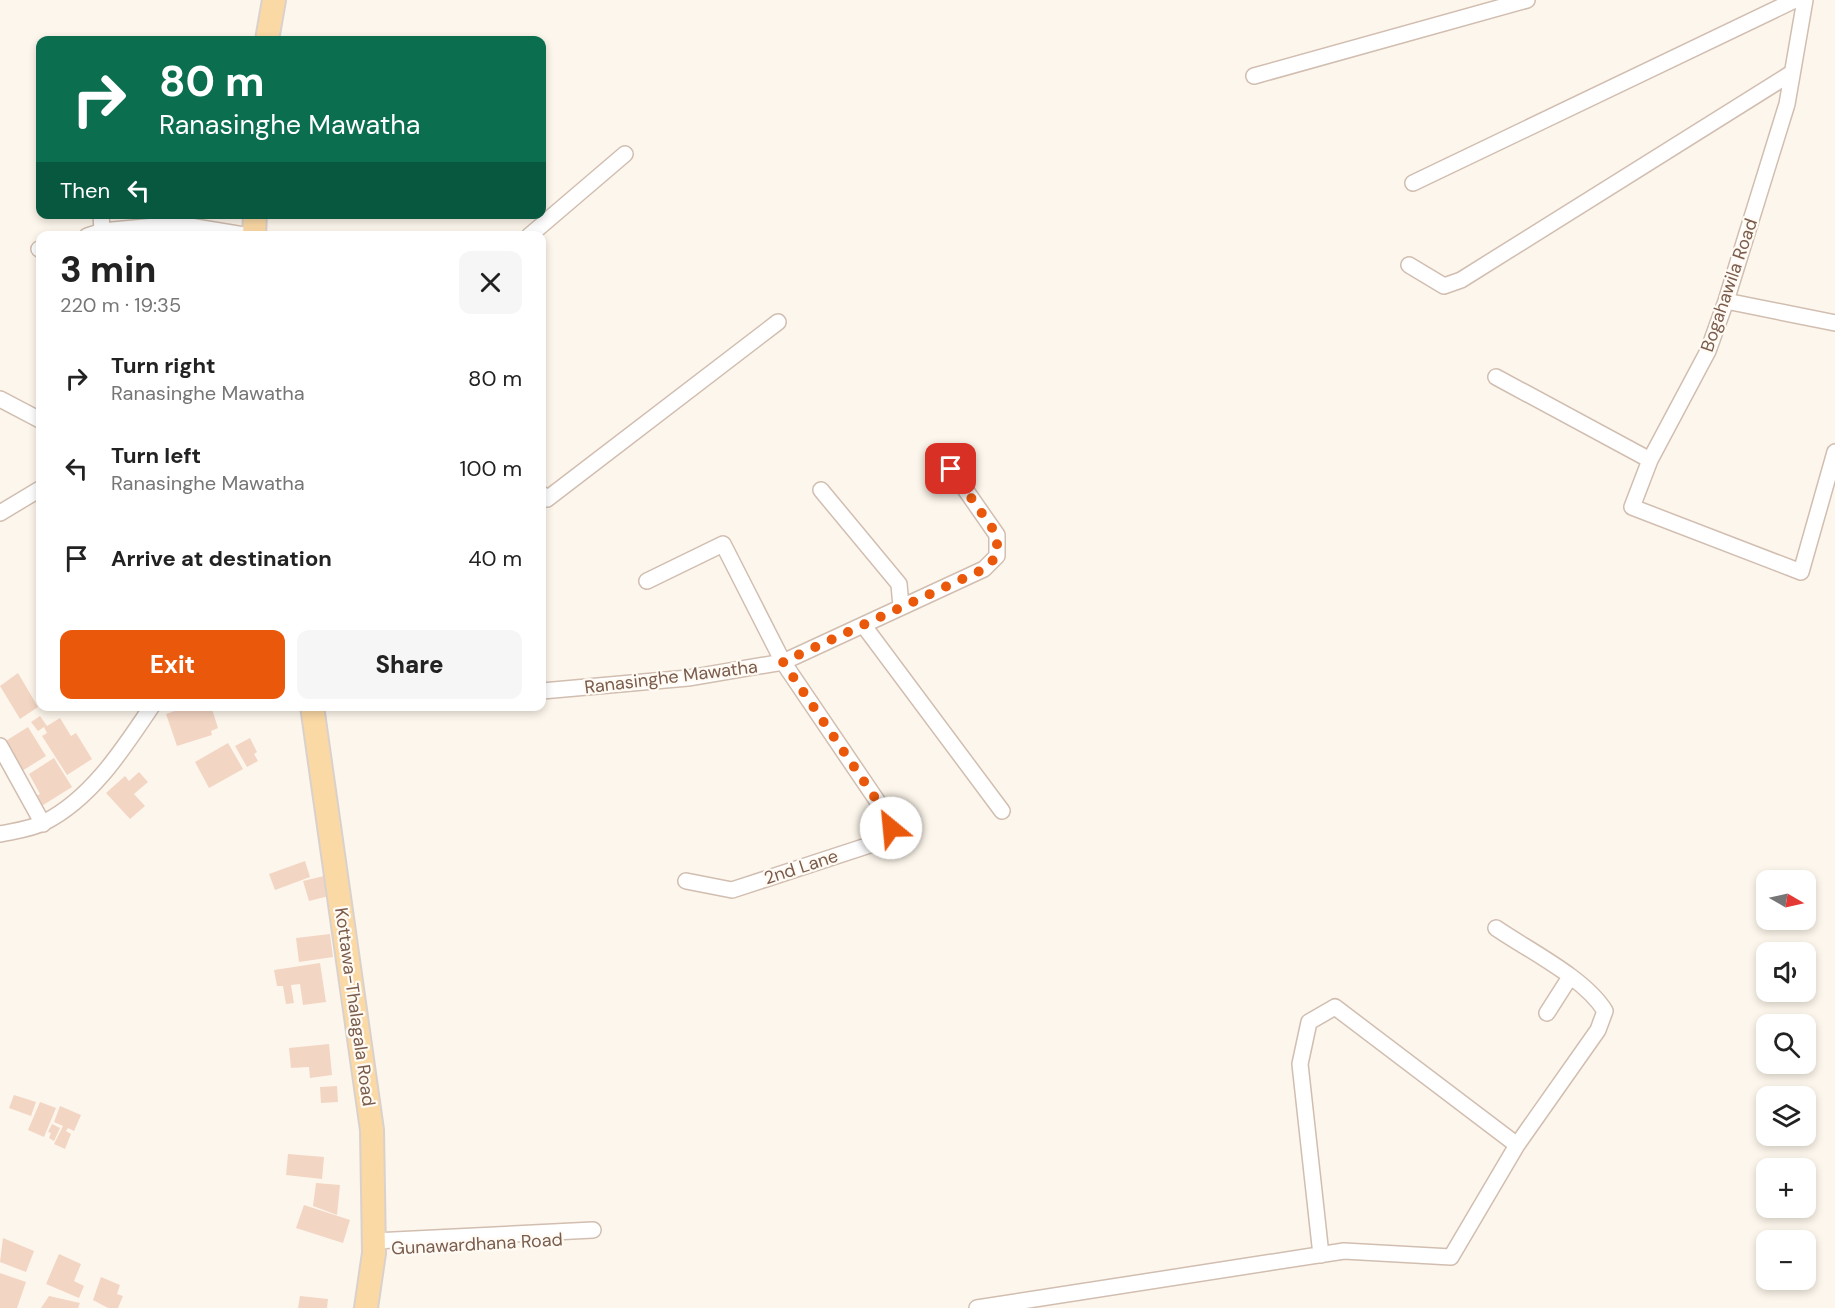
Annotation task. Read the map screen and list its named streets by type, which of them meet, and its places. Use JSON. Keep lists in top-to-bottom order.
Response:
{
  "streets": {
    "main road": ["Kottawa-Thalagala Road"],
    "street": ["Bogahawila Road", "Ranasinghe Mawatha", "2nd Lane"]
  },
  "crossings": [
    ["Ranasinghe Mawatha", "2nd Lane"]
  ],
  "north": "right",
  "page": {
    "turn": ["80 m", "Ranasinghe Mawatha"],
    "then": "Then",
    "heading": ["3 min", "220 m · 19:35"],
    "list": [
      {
        "name": "Turn right",
        "note": "Ranasinghe Mawatha",
        "value": "80 m"
      },
      {
        "name": "Turn left",
        "note": "Ranasinghe Mawatha",
        "value": "100 m"
      },
      {
        "name": "Arrive at destination",
        "value": "40 m"
      }
    ],
    "buttons": ["Exit", "Share"],
    "map_buttons": ["+", "−"]
  }
}
